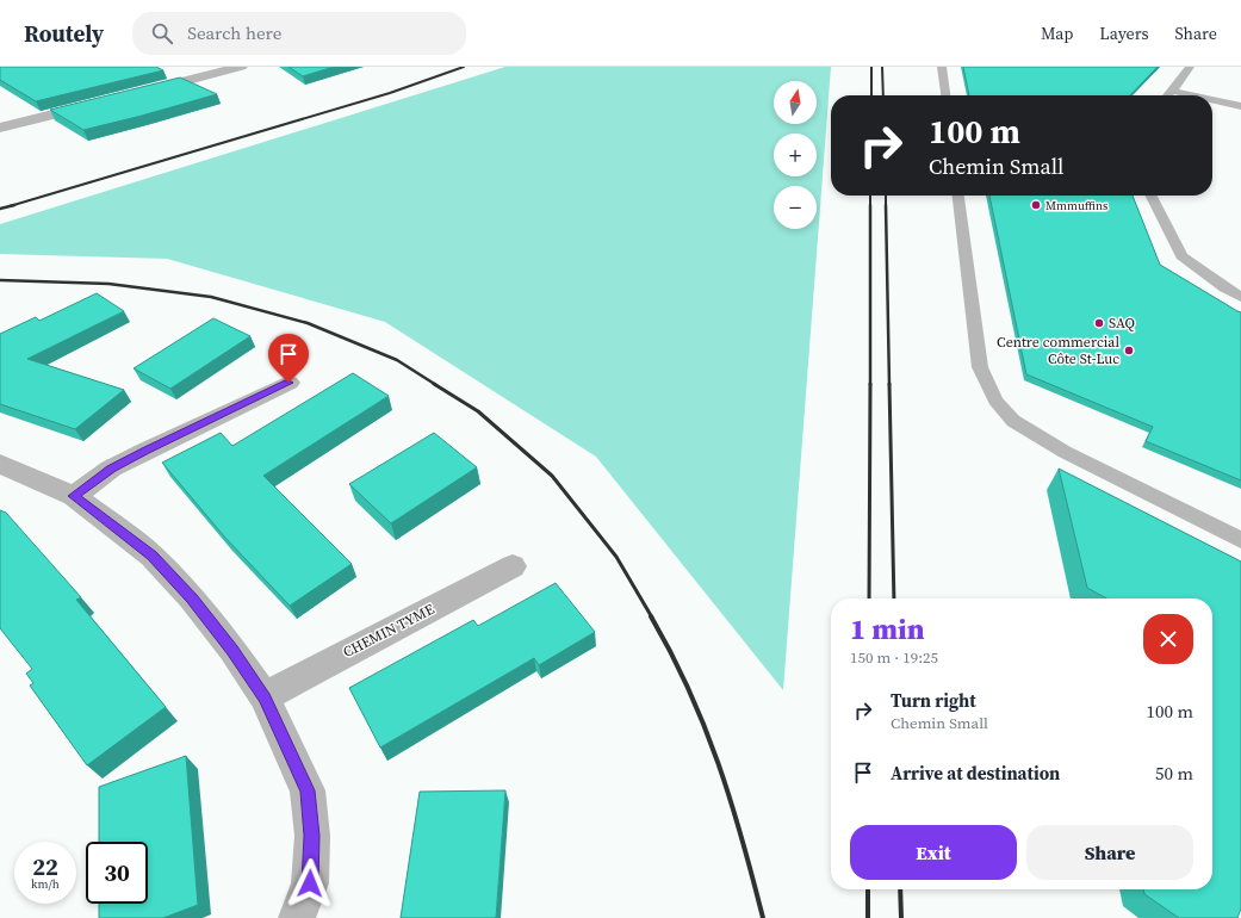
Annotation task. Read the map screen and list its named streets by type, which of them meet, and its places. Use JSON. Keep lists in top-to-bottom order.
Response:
{
  "streets": {
    "street": ["CHEMIN TYME"]
  },
  "places": ["Mmmuffins", "SAQ", "Centre commercial Côte St-Luc"],
  "north": "top",
  "page": {
    "header": "Routely",
    "search": "Search here",
    "nav": ["Map", "Layers", "Share"],
    "map_buttons": ["+", "−"],
    "turn": ["100 m", "Chemin Small"],
    "heading": ["1 min", "150 m · 19:25"],
    "list": [
      {
        "name": "Turn right",
        "note": "Chemin Small",
        "value": "100 m"
      },
      {
        "name": "Arrive at destination",
        "value": "50 m"
      }
    ],
    "buttons": ["Exit", "Share"],
    "speed": "22 km/h",
    "limit": "30"
  }
}
